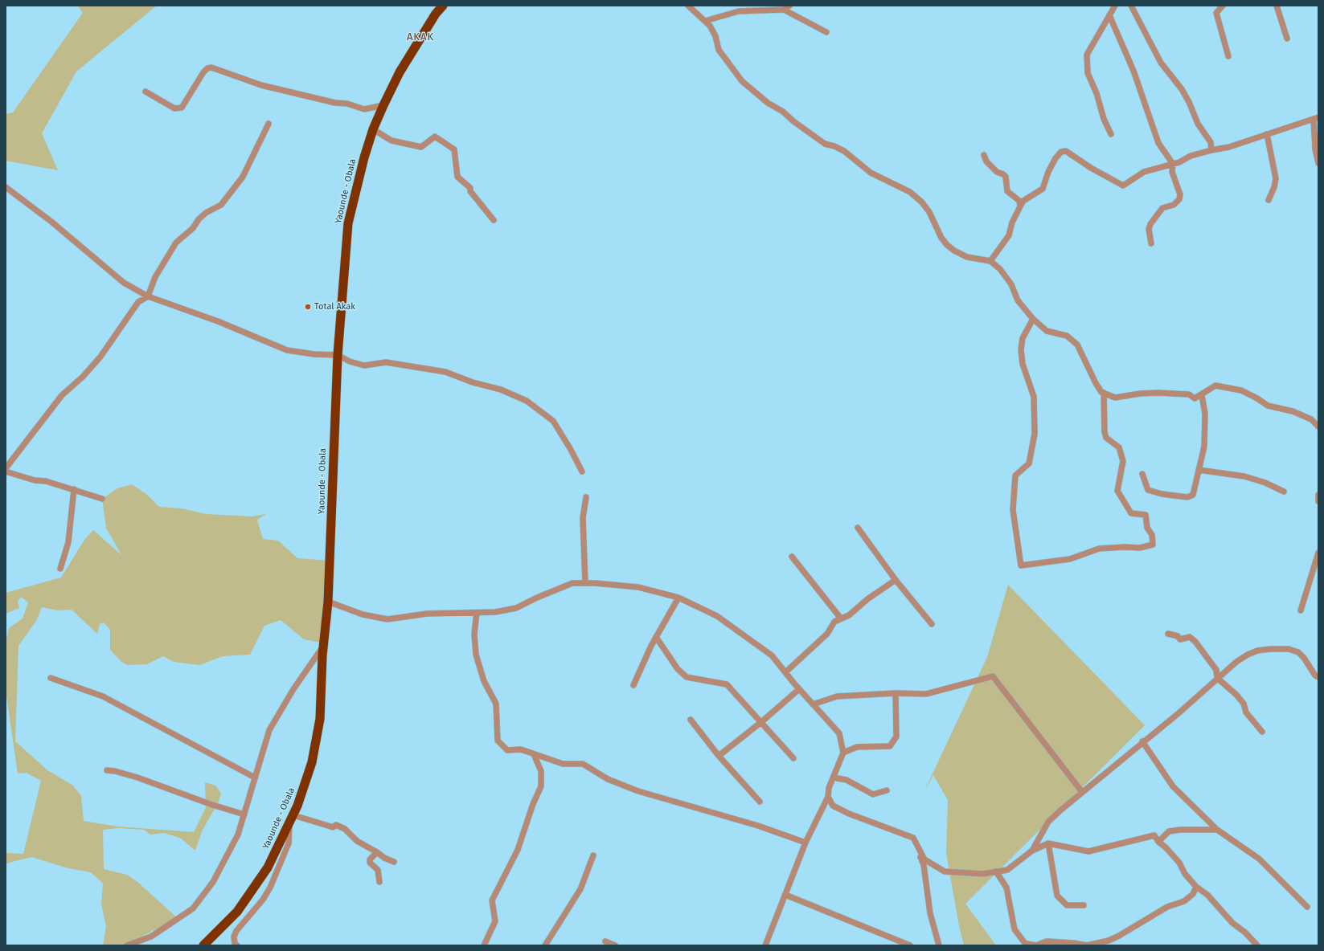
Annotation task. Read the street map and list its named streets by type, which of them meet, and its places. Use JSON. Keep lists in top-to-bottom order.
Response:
{
  "streets": {
    "highway": ["Yaounde - Obala"]
  },
  "districts": ["AKAK"],
  "places": ["Total Akak"]
}
